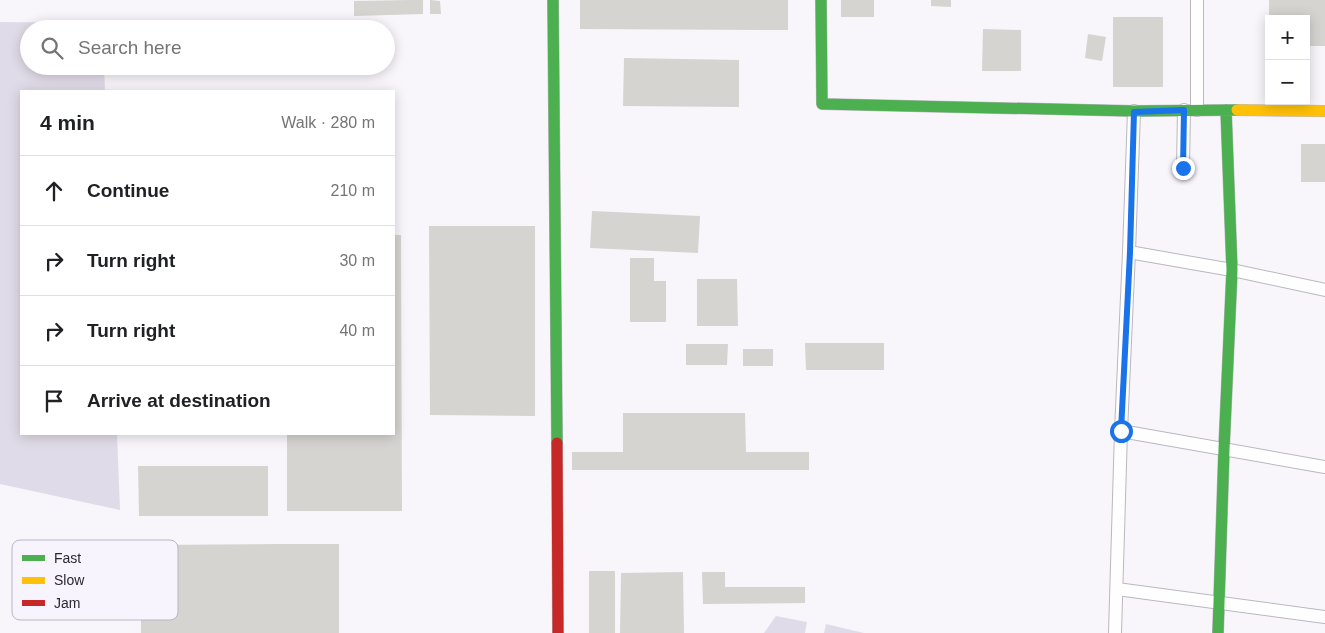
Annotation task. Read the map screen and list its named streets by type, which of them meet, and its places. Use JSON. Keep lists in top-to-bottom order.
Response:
{
  "legend": ["Fast", "Slow", "Jam"],
  "page": {
    "map_buttons": ["+", "−"],
    "search": "Search here",
    "heading": ["4 min", "Walk · 280 m"],
    "list": [
      ["Continue", "210 m"],
      ["Turn right", "30 m"],
      ["Turn right", "40 m"],
      "Arrive at destination"
    ]
  }
}
